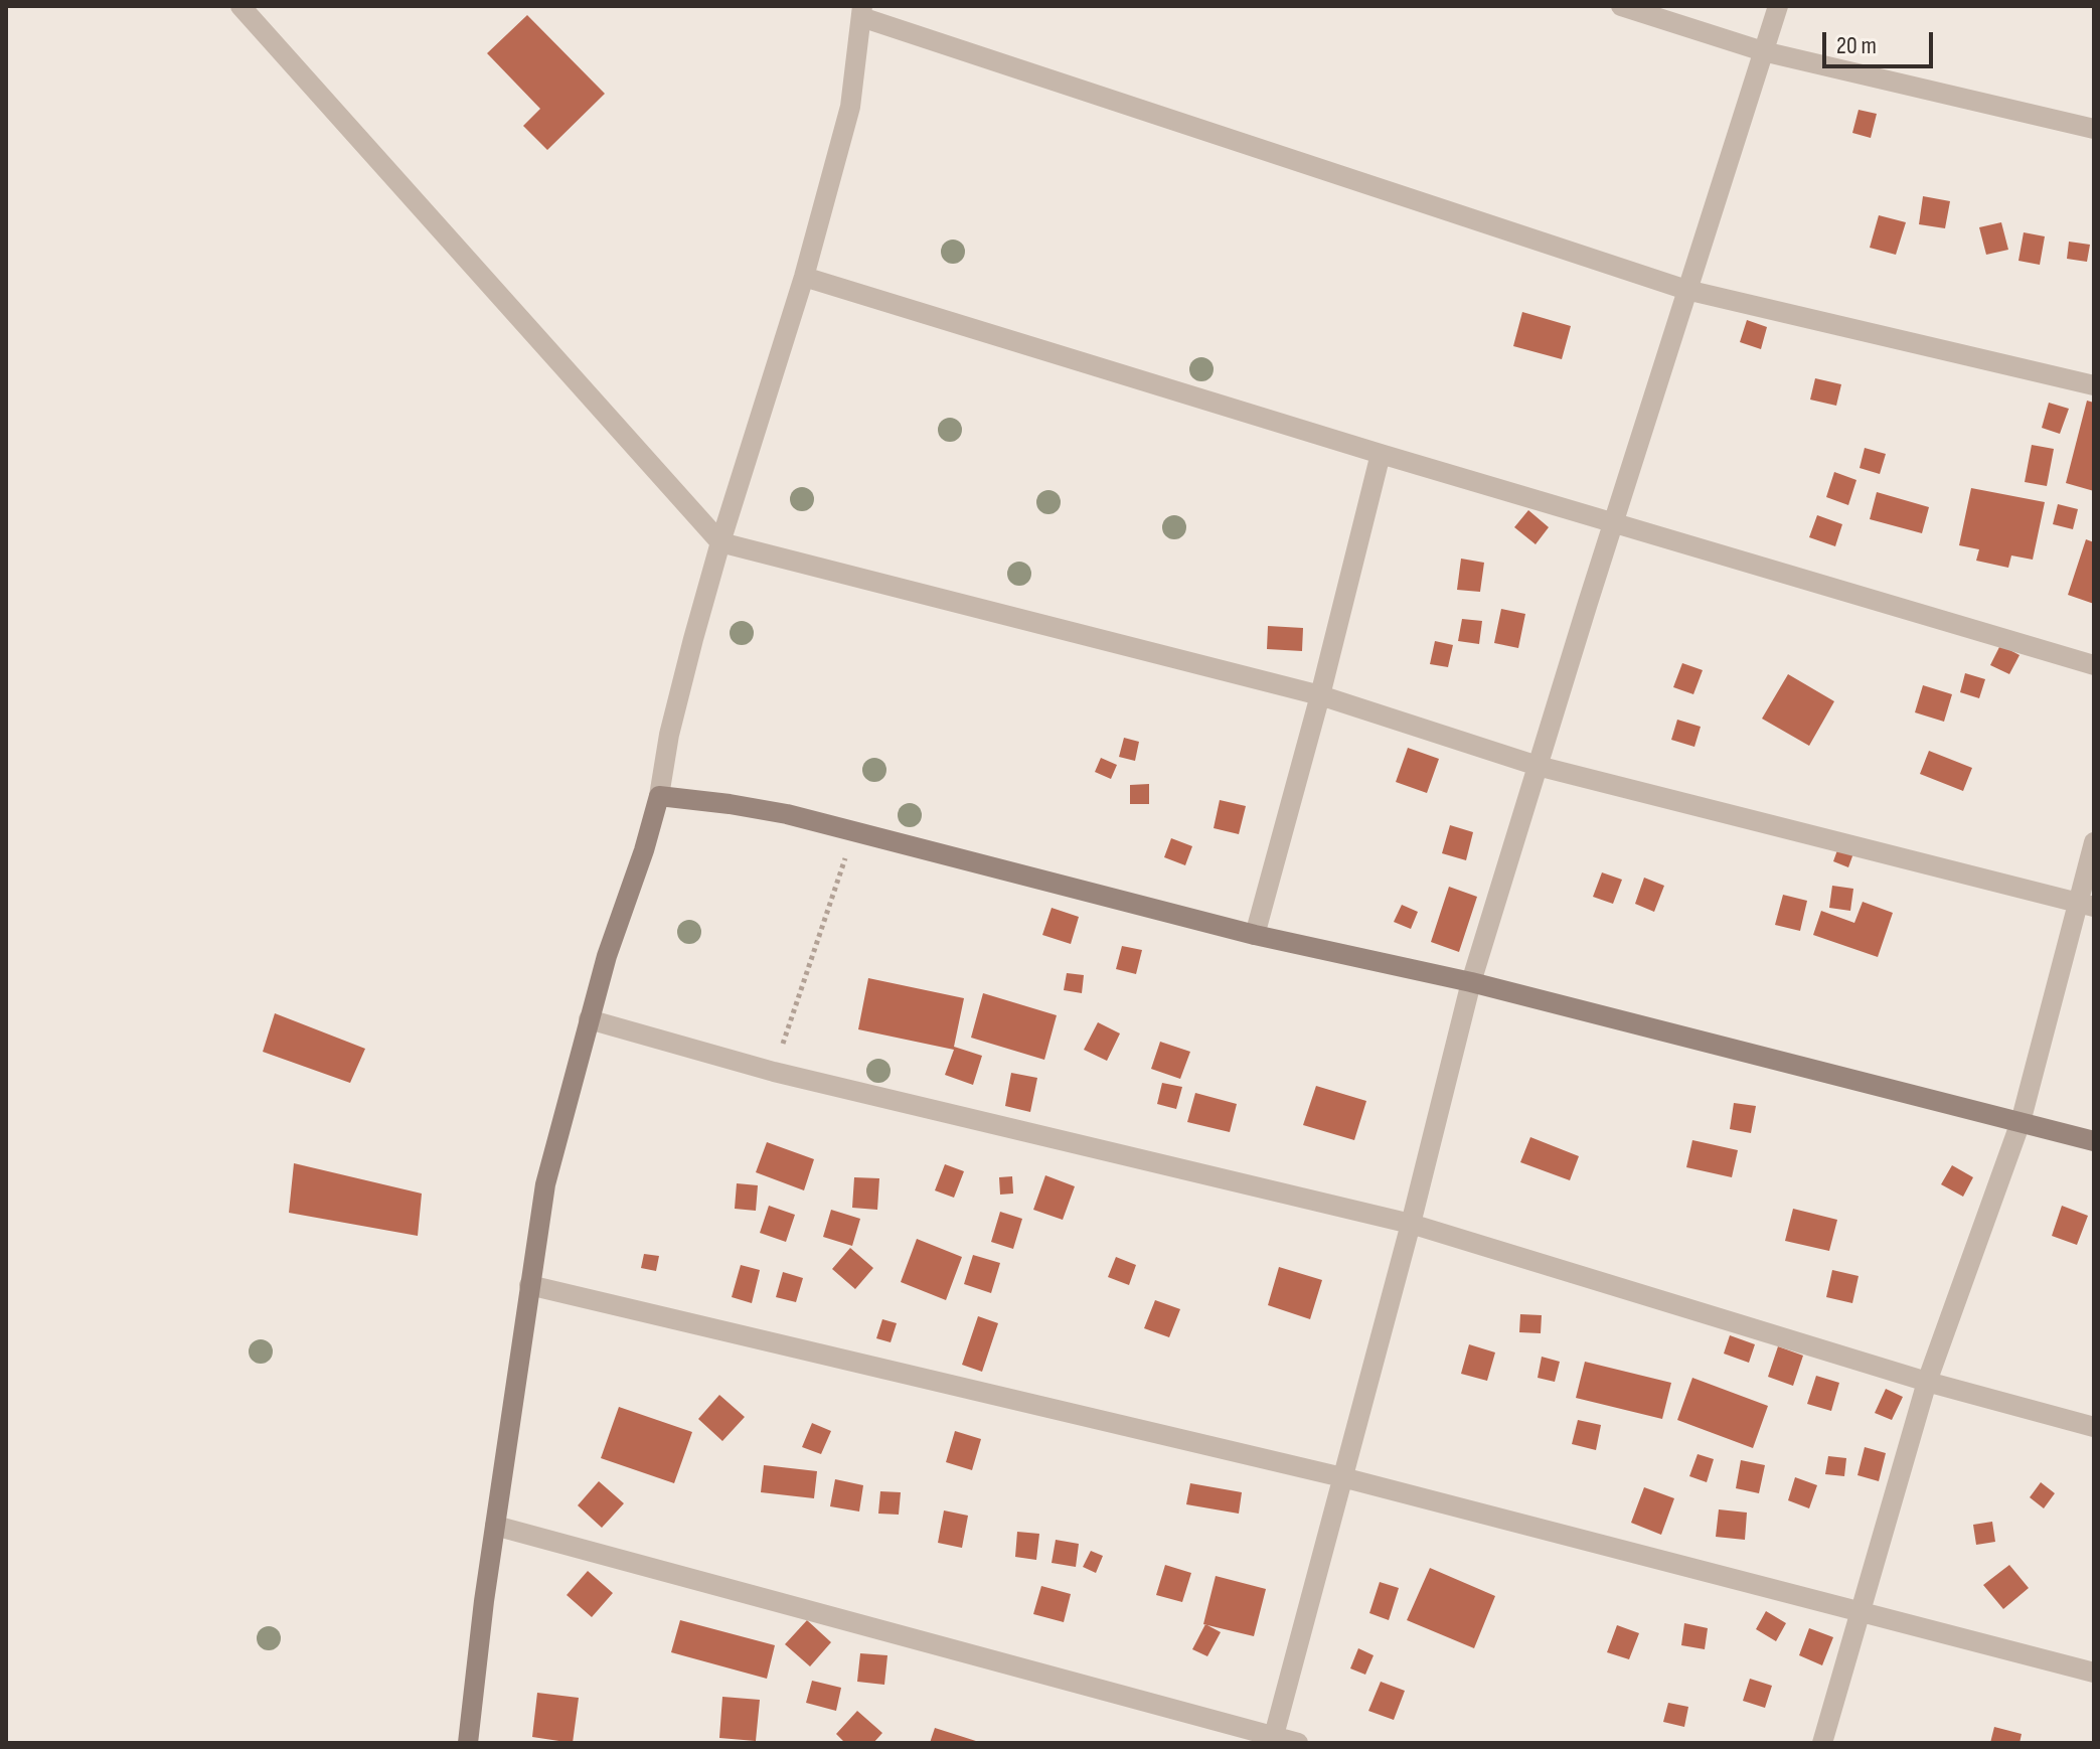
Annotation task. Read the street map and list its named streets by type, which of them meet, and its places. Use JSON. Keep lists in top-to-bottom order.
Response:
{
  "scale_bar": "20 m"
}
